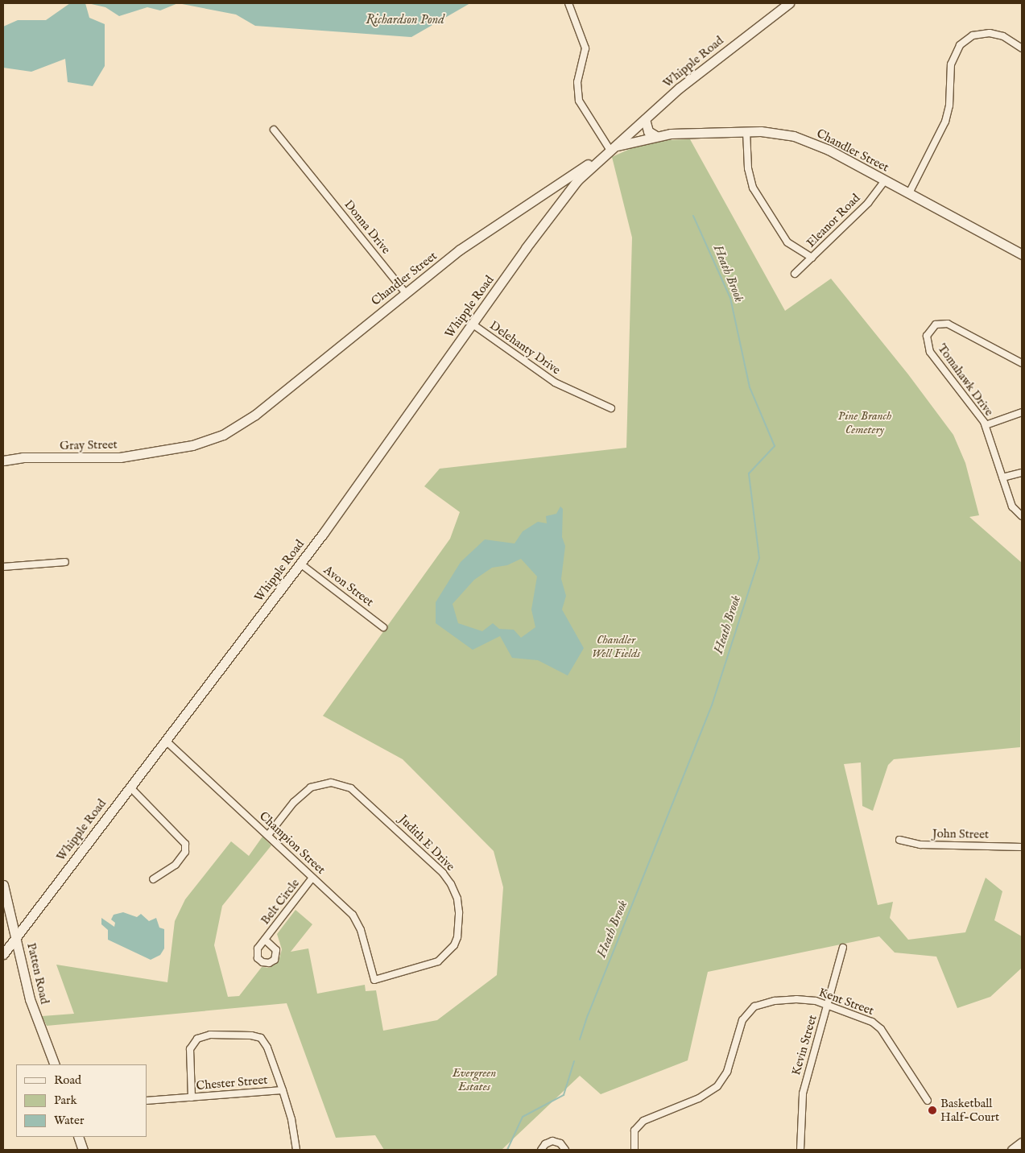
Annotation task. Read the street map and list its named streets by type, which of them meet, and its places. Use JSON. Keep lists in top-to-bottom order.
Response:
{
  "streets": {
    "main road": [
      "Whipple Road",
      "Chandler Street",
      "Gray Street",
      "Patten Road"
    ],
    "street": [
      "Eleanor Road",
      "Donna Drive",
      "Delehanty Drive",
      "Tomahawk Drive",
      "Avon Street",
      "John Street",
      "Champion Street",
      "Judith E Drive",
      "Belt Circle",
      "Kent Street",
      "Kevin Street",
      "Chester Street"
    ]
  },
  "crossings": [
    ["Whipple Road", "Chandler Street"],
    ["Whipple Road", "Delehanty Drive"],
    ["Whipple Road", "Avon Street"],
    ["Whipple Road", "Champion Street"],
    ["Whipple Road", "Patten Road"],
    ["Chandler Street", "Eleanor Road"],
    ["Chandler Street", "Donna Drive"],
    ["Chandler Street", "Gray Street"],
    ["Champion Street", "Judith E Drive"],
    ["Champion Street", "Belt Circle"],
    ["Kent Street", "Kevin Street"]
  ],
  "water": ["Richardson Pond", "Heath Brook"],
  "parks": ["Pine Branch Cemetery", "Chandler Well Fields", "Evergreen Estates"],
  "places": ["Basketball Half-Court"],
  "legend": ["Road", "Park", "Water"]
}
